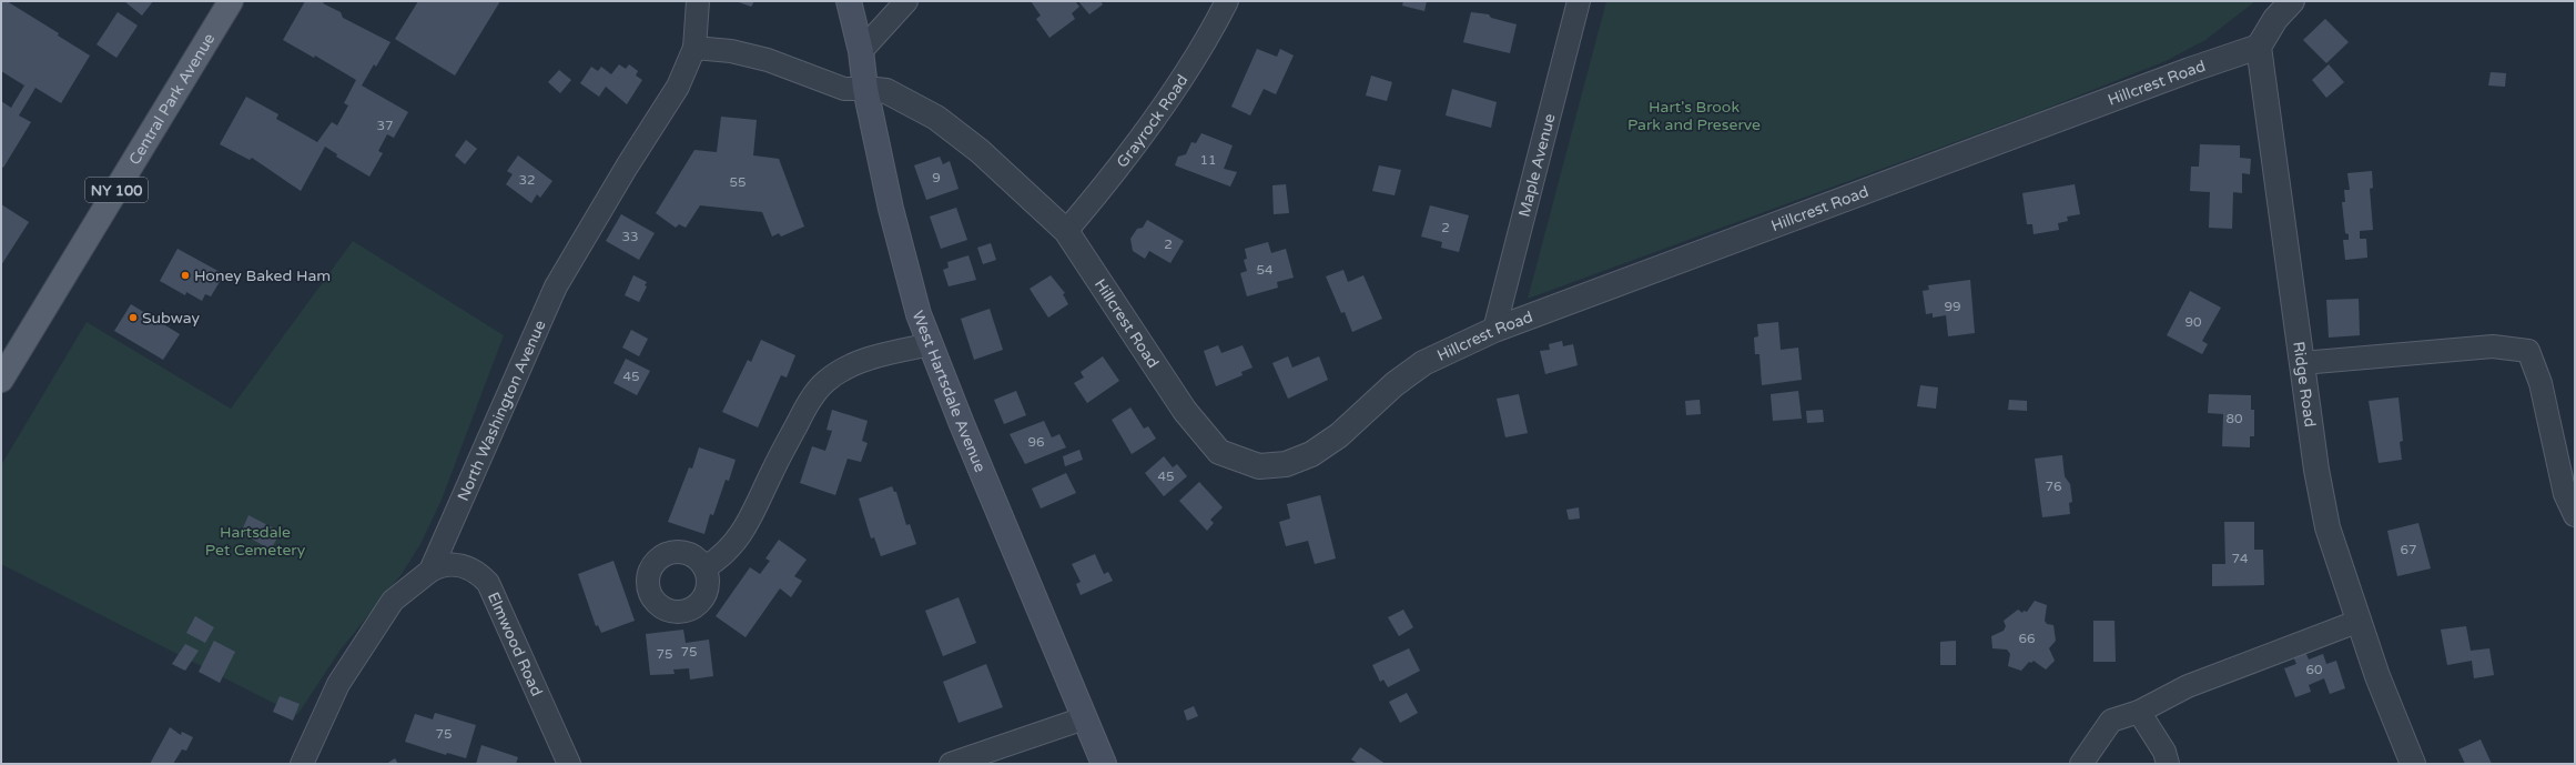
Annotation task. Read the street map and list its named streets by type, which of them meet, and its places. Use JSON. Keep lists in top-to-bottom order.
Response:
{
  "streets": {
    "main road": ["Central Park Avenue", "NY 100", "West Hartsdale Avenue"],
    "street": [
      "Hillcrest Road",
      "Grayrock Road",
      "Maple Avenue",
      "Ridge Road",
      "North Washington Avenue",
      "Elmwood Road"
    ]
  },
  "crossings": [
    ["Hillcrest Road", "Grayrock Road"],
    ["Hillcrest Road", "Maple Avenue"],
    ["Hillcrest Road", "Ridge Road"],
    ["Hillcrest Road", "West Hartsdale Avenue"],
    ["North Washington Avenue", "Elmwood Road"]
  ],
  "parks": ["Hart's Brook Park and Preserve", "Hartsdale Pet Cemetery"],
  "places": ["Honey Baked Ham", "Subway"],
  "house_numbers": [
    "37",
    "11",
    "9",
    "32",
    "55",
    "2",
    "33",
    "2",
    "54",
    "99",
    "90",
    "45",
    "80",
    "96",
    "45",
    "76",
    "67",
    "74",
    "66",
    "75",
    "75",
    "60",
    "75"
  ]
}
